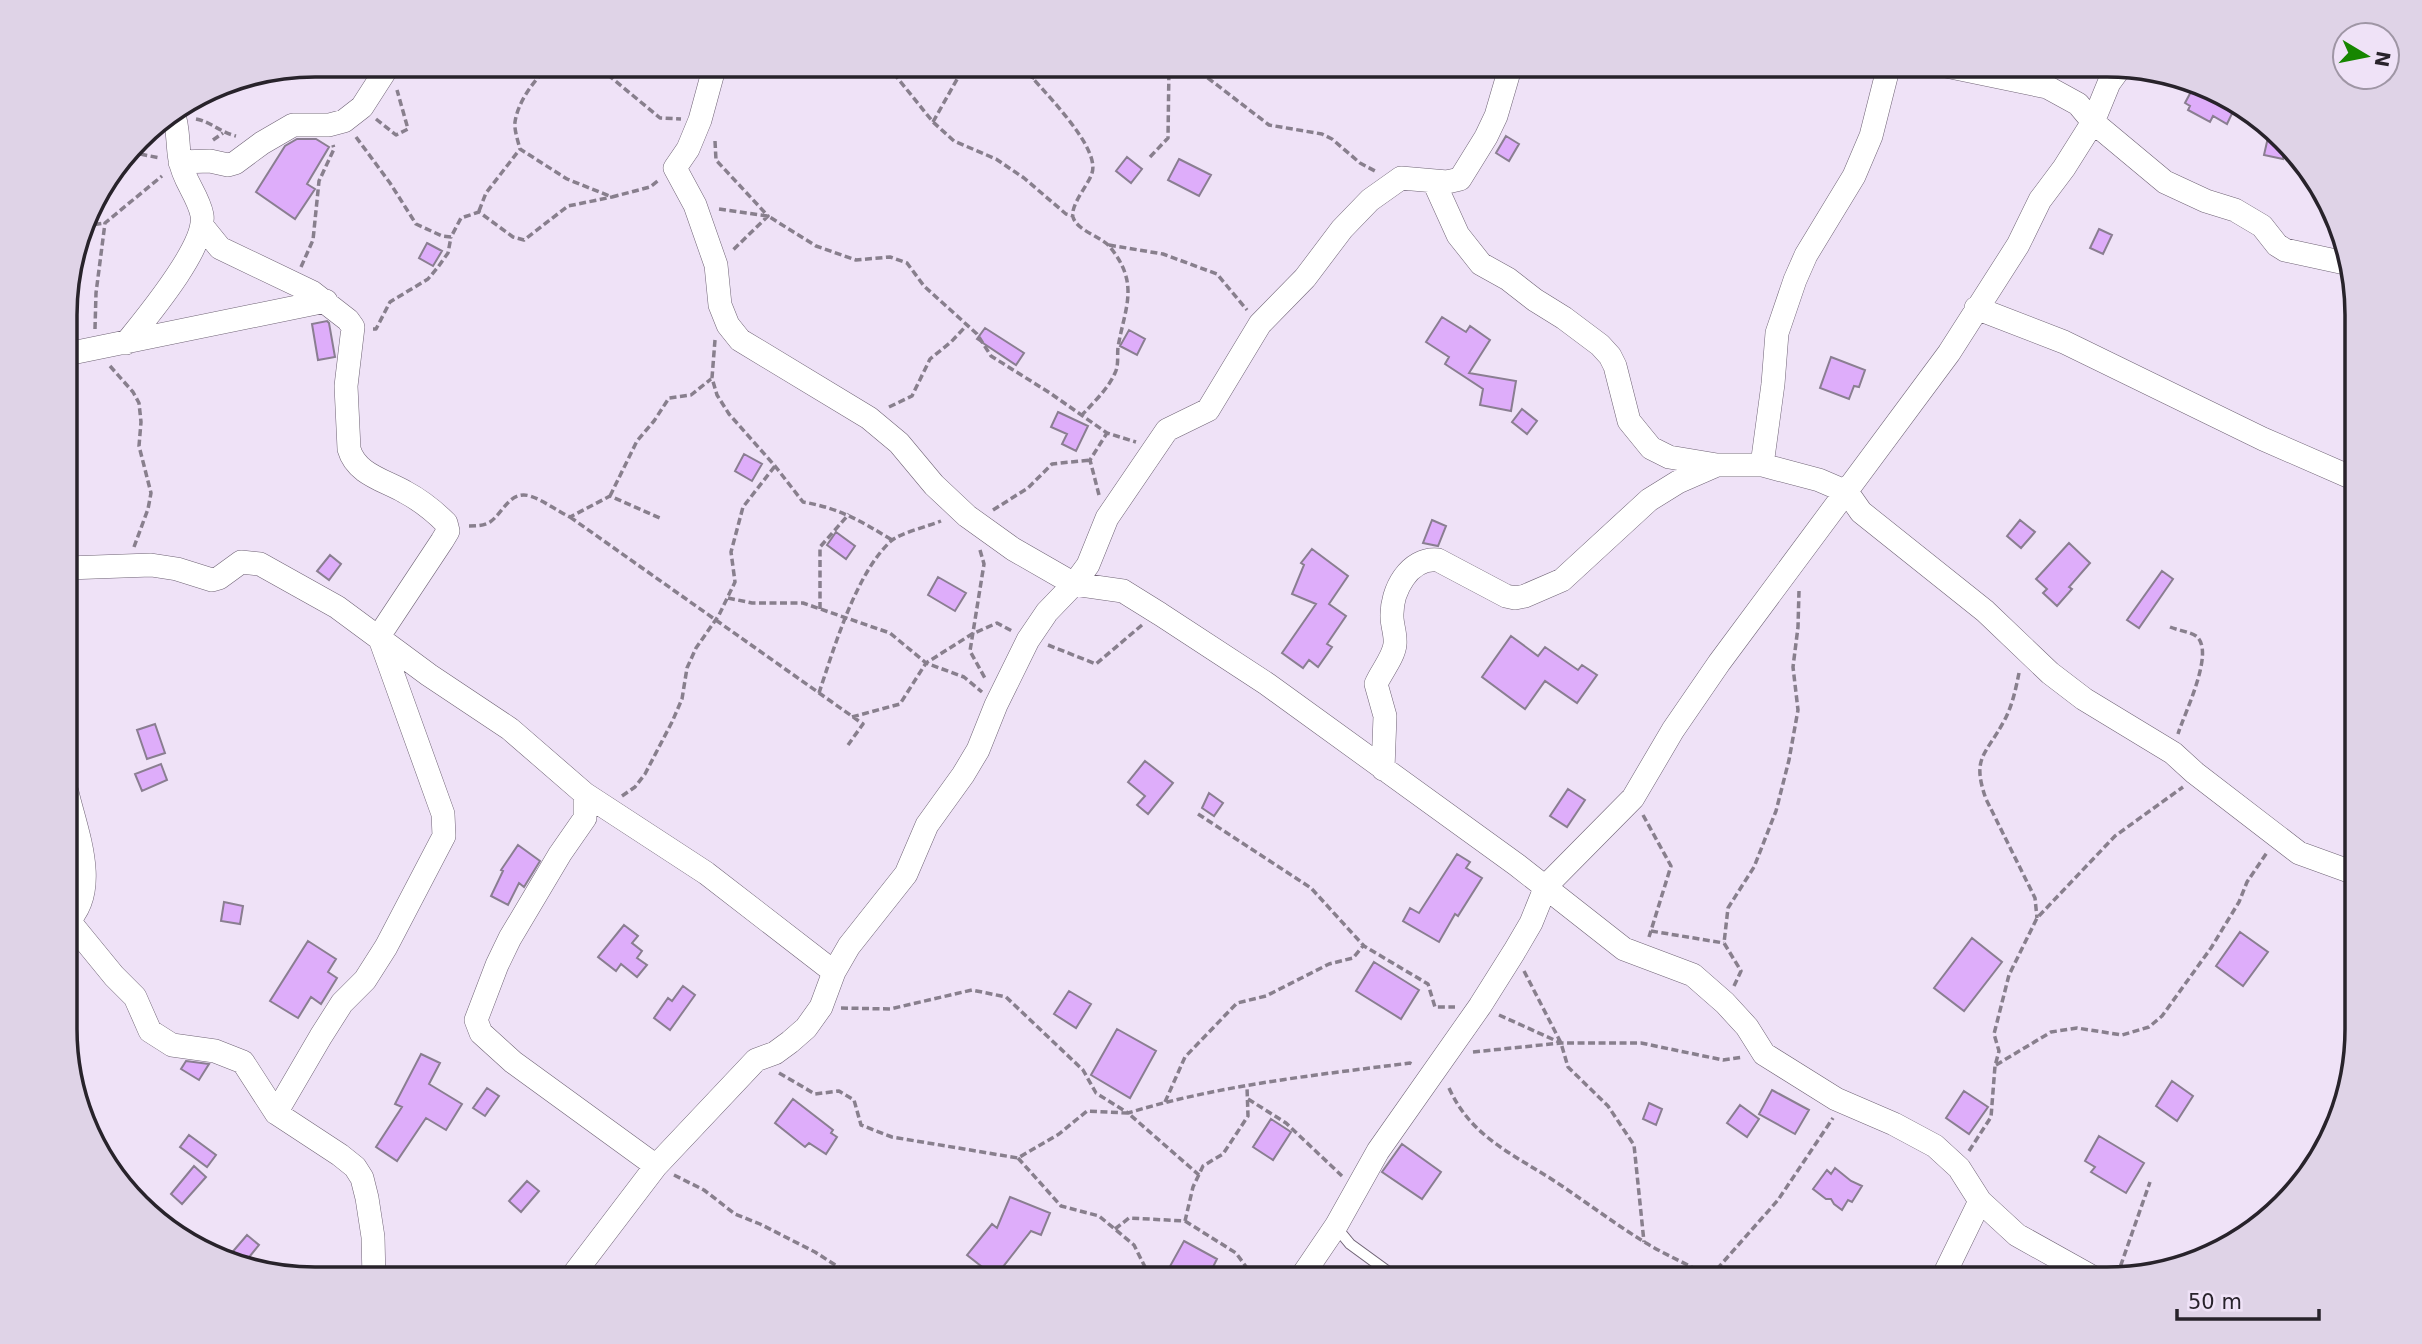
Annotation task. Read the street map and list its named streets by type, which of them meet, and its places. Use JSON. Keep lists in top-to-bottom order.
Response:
{
  "scale_bar": "50 m",
  "north": "right"
}
